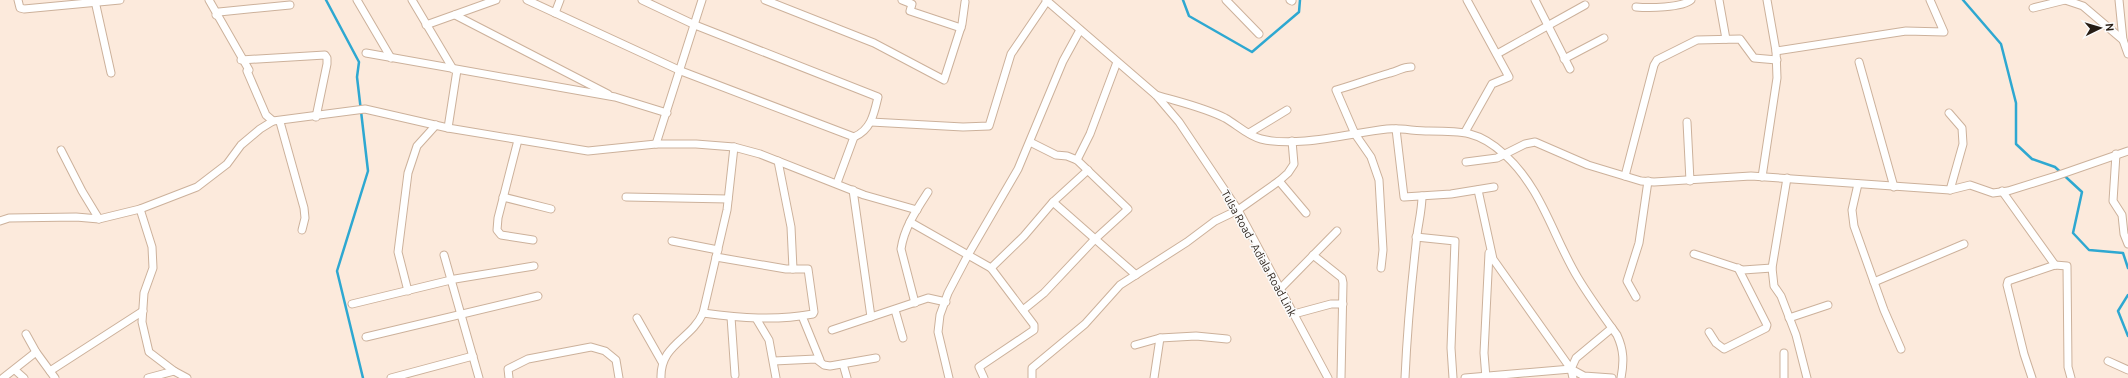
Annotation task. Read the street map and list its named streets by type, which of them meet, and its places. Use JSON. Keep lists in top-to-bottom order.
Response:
{
  "streets": {
    "street": ["Tulsa Road - Adiala Road Link"]
  },
  "north": "right"
}
